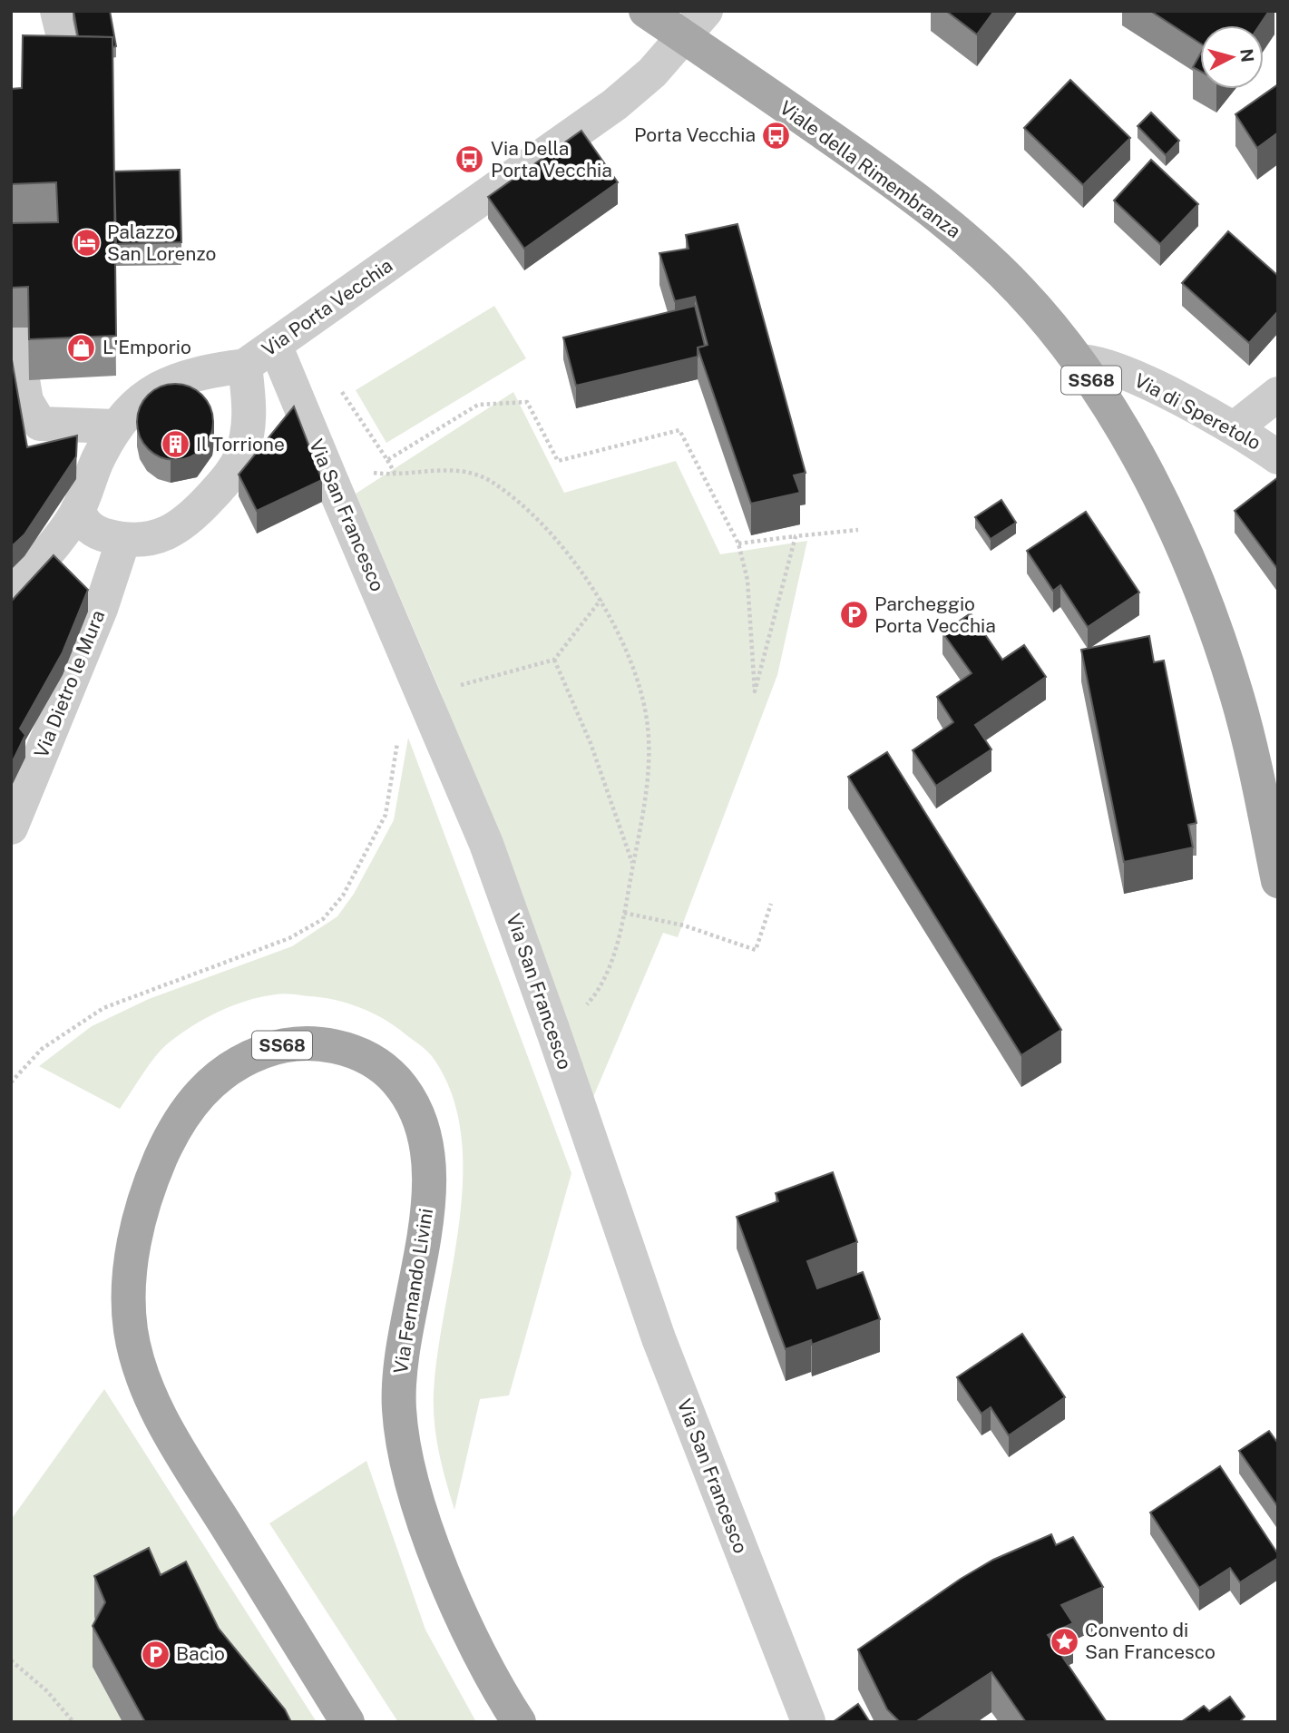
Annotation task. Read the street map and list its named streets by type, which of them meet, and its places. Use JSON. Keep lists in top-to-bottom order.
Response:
{
  "streets": {
    "main road": ["Viale della Rimembranza", "SS68", "Via Fernando Livini"],
    "street": [
      "Via Porta Vecchia",
      "Via di Speretolo",
      "Via San Francesco",
      "Via Dietro le Mura"
    ]
  },
  "crossings": [
    ["Viale della Rimembranza", "Via Porta Vecchia"],
    ["Viale della Rimembranza", "Via di Speretolo"],
    ["Via Porta Vecchia", "Via San Francesco"]
  ],
  "places": {
    "bus stop": ["Porta Vecchia", "Via Della Porta Vecchia"],
    "hotel": ["Palazzo San Lorenzo"],
    "shop": ["L'Emporio"],
    "building": ["Il Torrione"],
    "parking": ["Parcheggio Porta Vecchia", "Bacìo"],
    "place": ["Convento di San Francesco"]
  },
  "north": "right"
}
